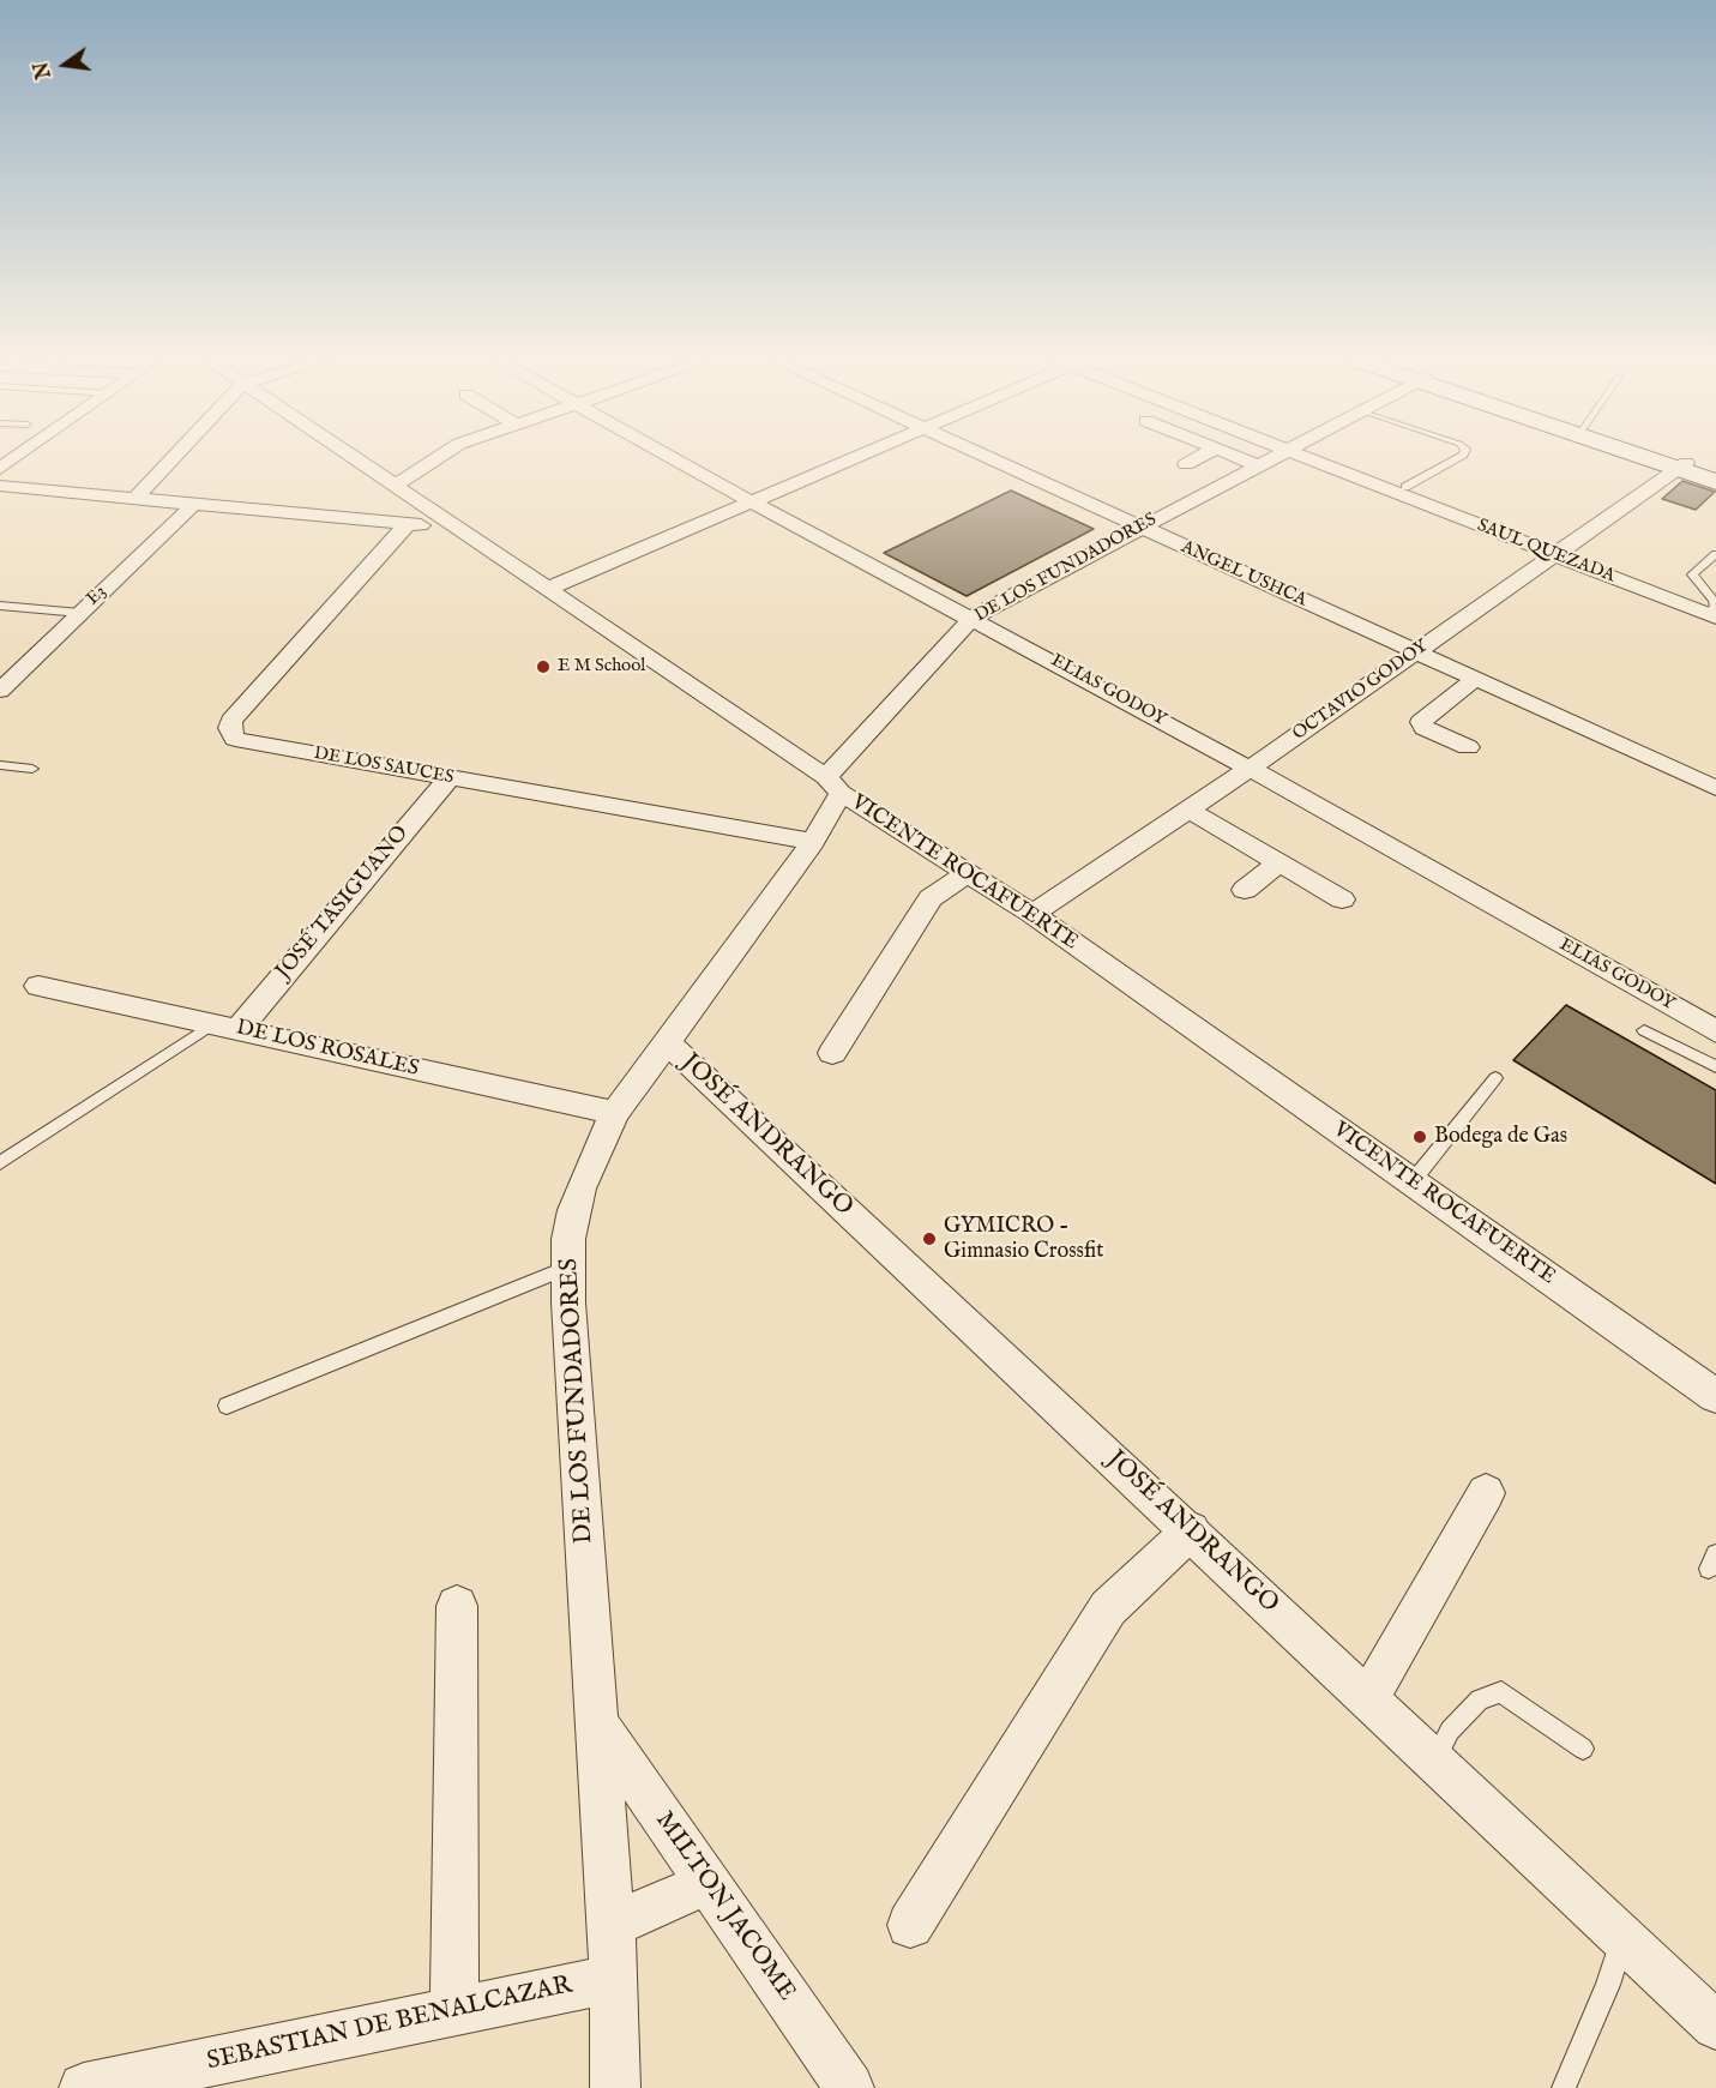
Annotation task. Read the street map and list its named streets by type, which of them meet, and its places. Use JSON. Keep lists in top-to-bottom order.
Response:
{
  "streets": {
    "street": [
      "SAUL QUEZADA",
      "DE LOS FUNDADORES",
      "ANGEL USHCA",
      "E3",
      "ELIAS GODOY",
      "OCTAVIO GODOY",
      "DE LOS SAUCES",
      "VICENTE ROCAFUERTE",
      "JOSÉ TASIGUANO",
      "DE LOS ROSALES",
      "JOSÉ ANDRANGO",
      "MILTON JACOME",
      "SEBASTIAN DE BENALCAZAR"
    ]
  },
  "crossings": [
    ["SAUL QUEZADA", "OCTAVIO GODOY"],
    ["DE LOS FUNDADORES", "ANGEL USHCA"],
    ["DE LOS FUNDADORES", "ELIAS GODOY"],
    ["DE LOS FUNDADORES", "DE LOS SAUCES"],
    ["DE LOS FUNDADORES", "VICENTE ROCAFUERTE"],
    ["DE LOS FUNDADORES", "DE LOS ROSALES"],
    ["DE LOS FUNDADORES", "JOSÉ ANDRANGO"],
    ["DE LOS FUNDADORES", "MILTON JACOME"],
    ["DE LOS FUNDADORES", "SEBASTIAN DE BENALCAZAR"],
    ["ANGEL USHCA", "OCTAVIO GODOY"],
    ["ELIAS GODOY", "OCTAVIO GODOY"],
    ["OCTAVIO GODOY", "VICENTE ROCAFUERTE"],
    ["DE LOS SAUCES", "JOSÉ TASIGUANO"],
    ["JOSÉ TASIGUANO", "DE LOS ROSALES"]
  ],
  "places": ["E M School", "Bodega de Gas", "GYMICRO - Gimnasio Crossfit"],
  "north": "left"
}
